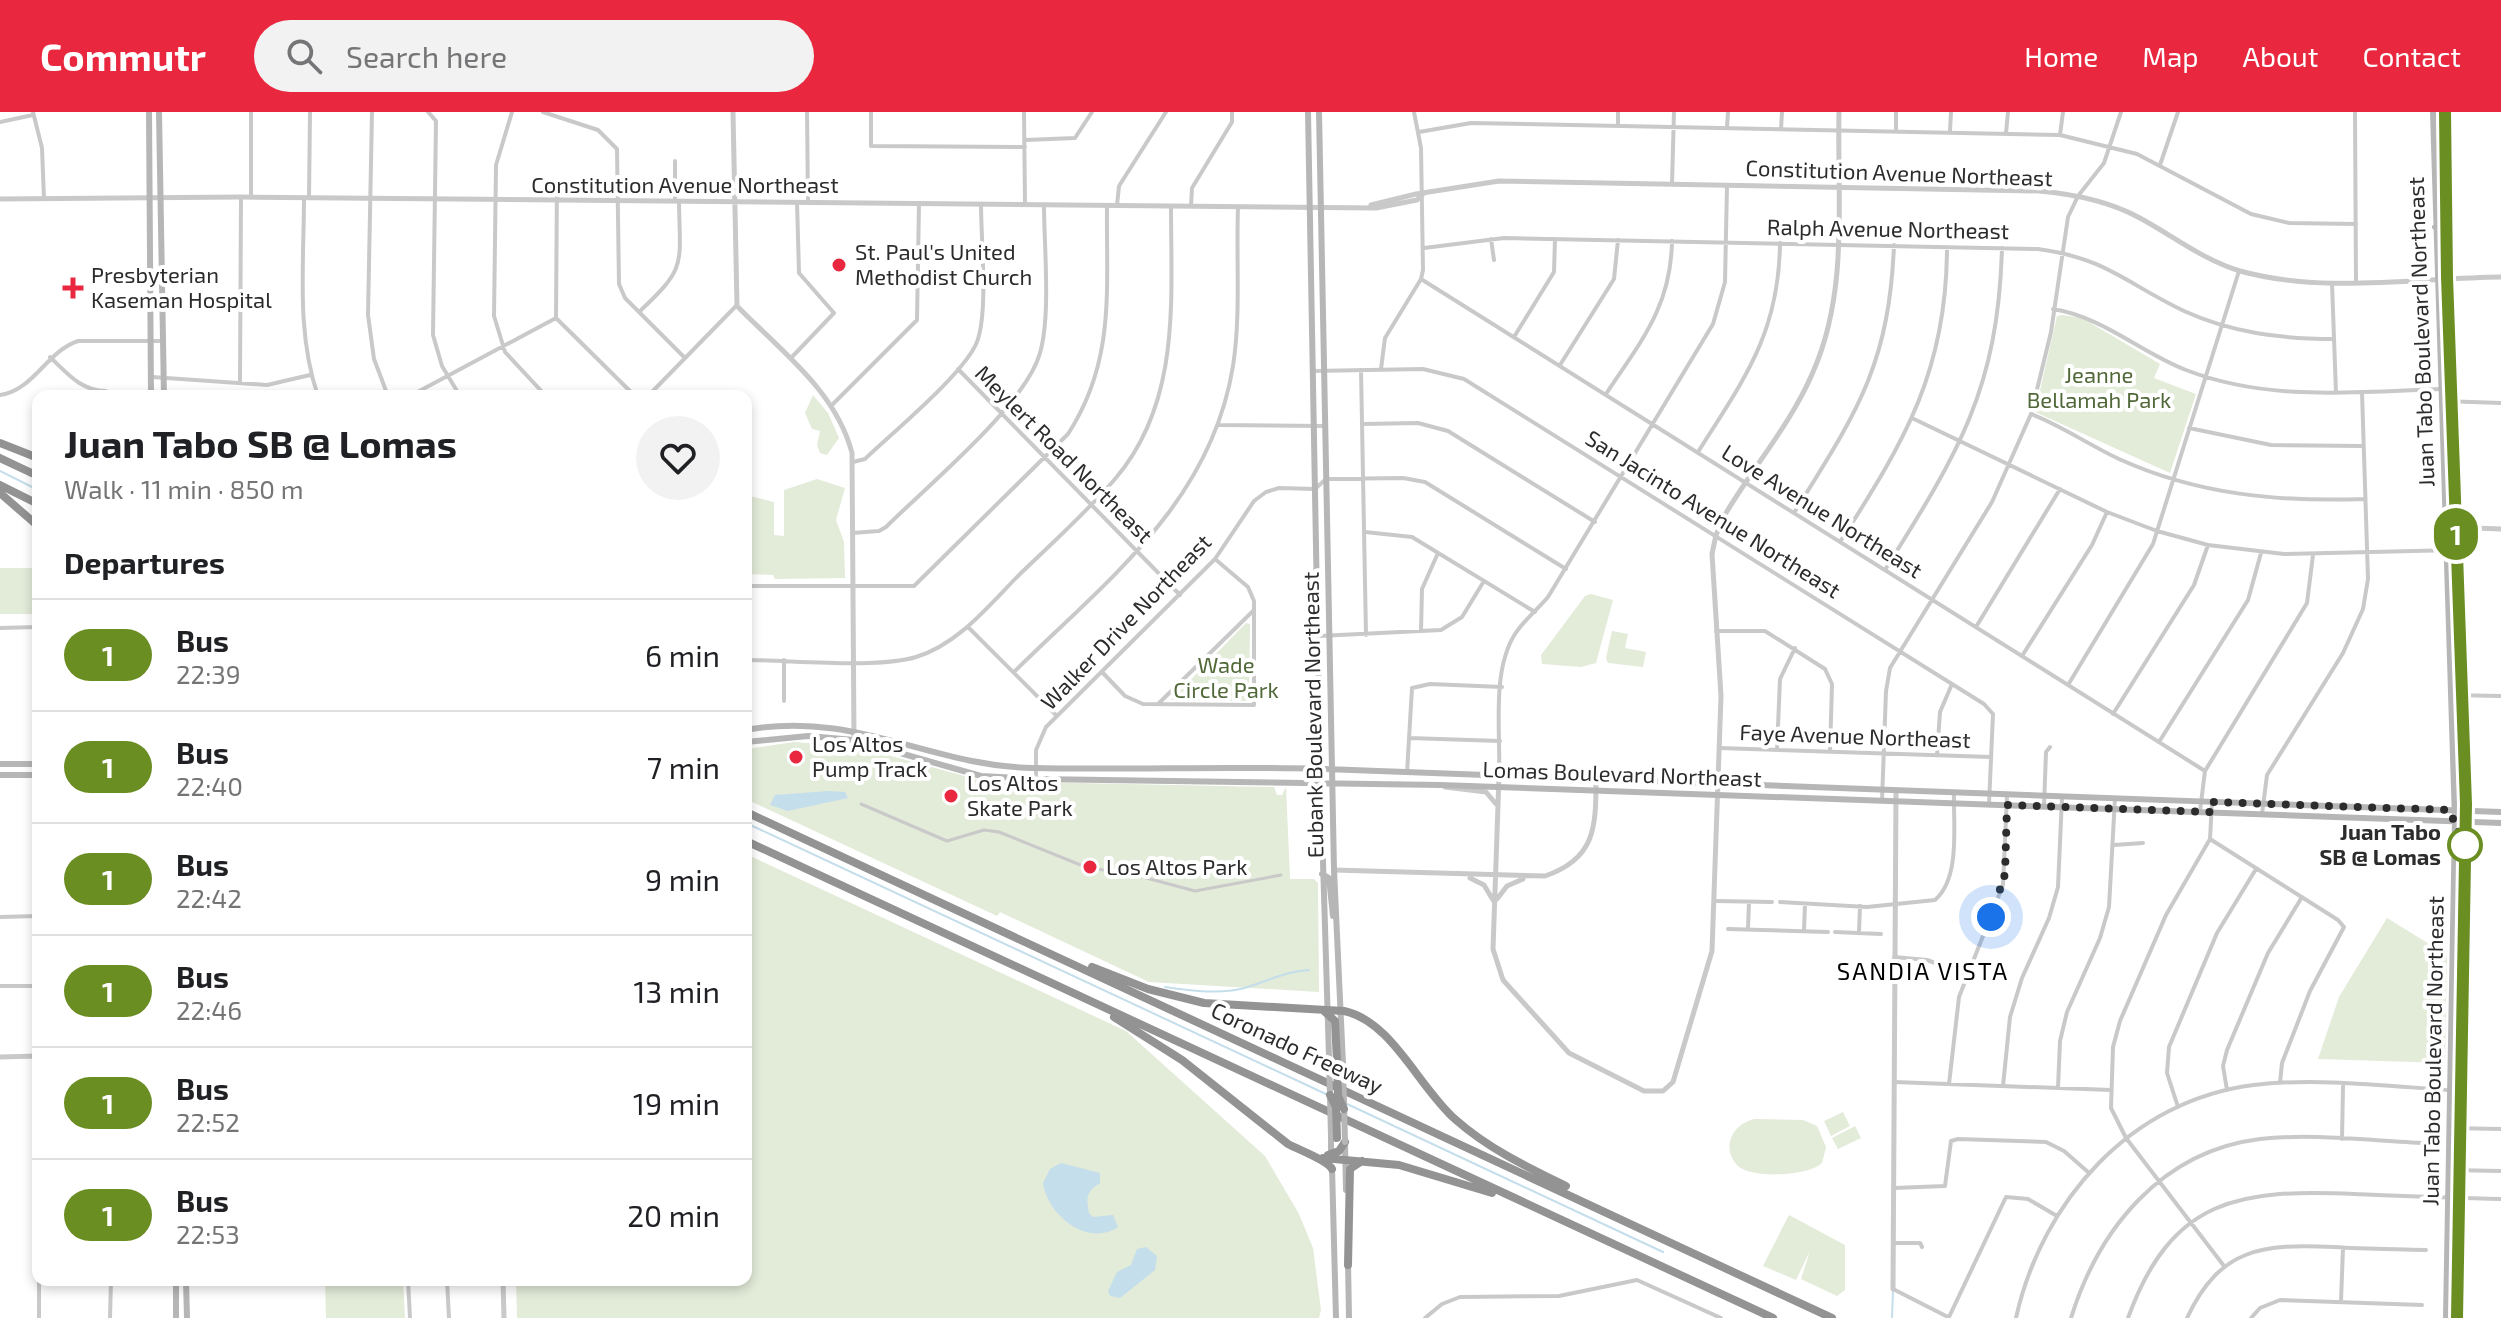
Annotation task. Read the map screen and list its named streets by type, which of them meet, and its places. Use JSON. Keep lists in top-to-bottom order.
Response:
{
  "streets": {
    "highway": ["Coronado Freeway"],
    "main road": ["Juan Tabo Boulevard Northeast", "Eubank Boulevard Northeast", "Lomas Boulevard Northeast"],
    "street": [
      "Constitution Avenue Northeast",
      "Ralph Avenue Northeast",
      "Meylert Road Northeast",
      "Love Avenue Northeast",
      "San Jacinto Avenue Northeast",
      "Walker Drive Northeast",
      "Faye Avenue Northeast"
    ]
  },
  "crossings": [
    ["Constitution Avenue Northeast", "Juan Tabo Boulevard Northeast"],
    ["Constitution Avenue Northeast", "Eubank Boulevard Northeast"],
    ["Juan Tabo Boulevard Northeast", "Lomas Boulevard Northeast"],
    ["Meylert Road Northeast", "Walker Drive Northeast"],
    ["San Jacinto Avenue Northeast", "Eubank Boulevard Northeast"],
    ["San Jacinto Avenue Northeast", "Faye Avenue Northeast"],
    ["San Jacinto Avenue Northeast", "Lomas Boulevard Northeast"],
    ["Walker Drive Northeast", "Eubank Boulevard Northeast"],
    ["Walker Drive Northeast", "Lomas Boulevard Northeast"],
    ["Eubank Boulevard Northeast", "Lomas Boulevard Northeast"]
  ],
  "districts": ["SANDIA VISTA"],
  "parks": ["Jeanne Bellamah Park", "Wade Circle Park"],
  "places": {
    "other": [
      "St. Paul's United Methodist Church",
      "Los Altos Pump Track",
      "Los Altos Skate Park",
      "Juan Tabo SB @ Lomas",
      "Los Altos Park"
    ],
    "health": ["Presbyterian Kaseman Hospital"]
  },
  "lines": ["bus line 1"],
  "page": {
    "header": "Commutr",
    "search": "Search here",
    "nav": [
      "Home",
      "Map",
      "About",
      "Contact"
    ],
    "on_map": "1",
    "heading": [
      ["Juan Tabo SB @ Lomas", "Walk · 11 min · 850 m"],
      "Departures"
    ],
    "list": [
      {
        "mark": "1",
        "name": "Bus",
        "note": "22:39",
        "value": "6 min"
      },
      {
        "mark": "1",
        "name": "Bus",
        "note": "22:40",
        "value": "7 min"
      },
      {
        "mark": "1",
        "name": "Bus",
        "note": "22:42",
        "value": "9 min"
      },
      {
        "mark": "1",
        "name": "Bus",
        "note": "22:46",
        "value": "13 min"
      },
      {
        "mark": "1",
        "name": "Bus",
        "note": "22:52",
        "value": "19 min"
      },
      {
        "mark": "1",
        "name": "Bus",
        "note": "22:53",
        "value": "20 min"
      }
    ]
  }
}
